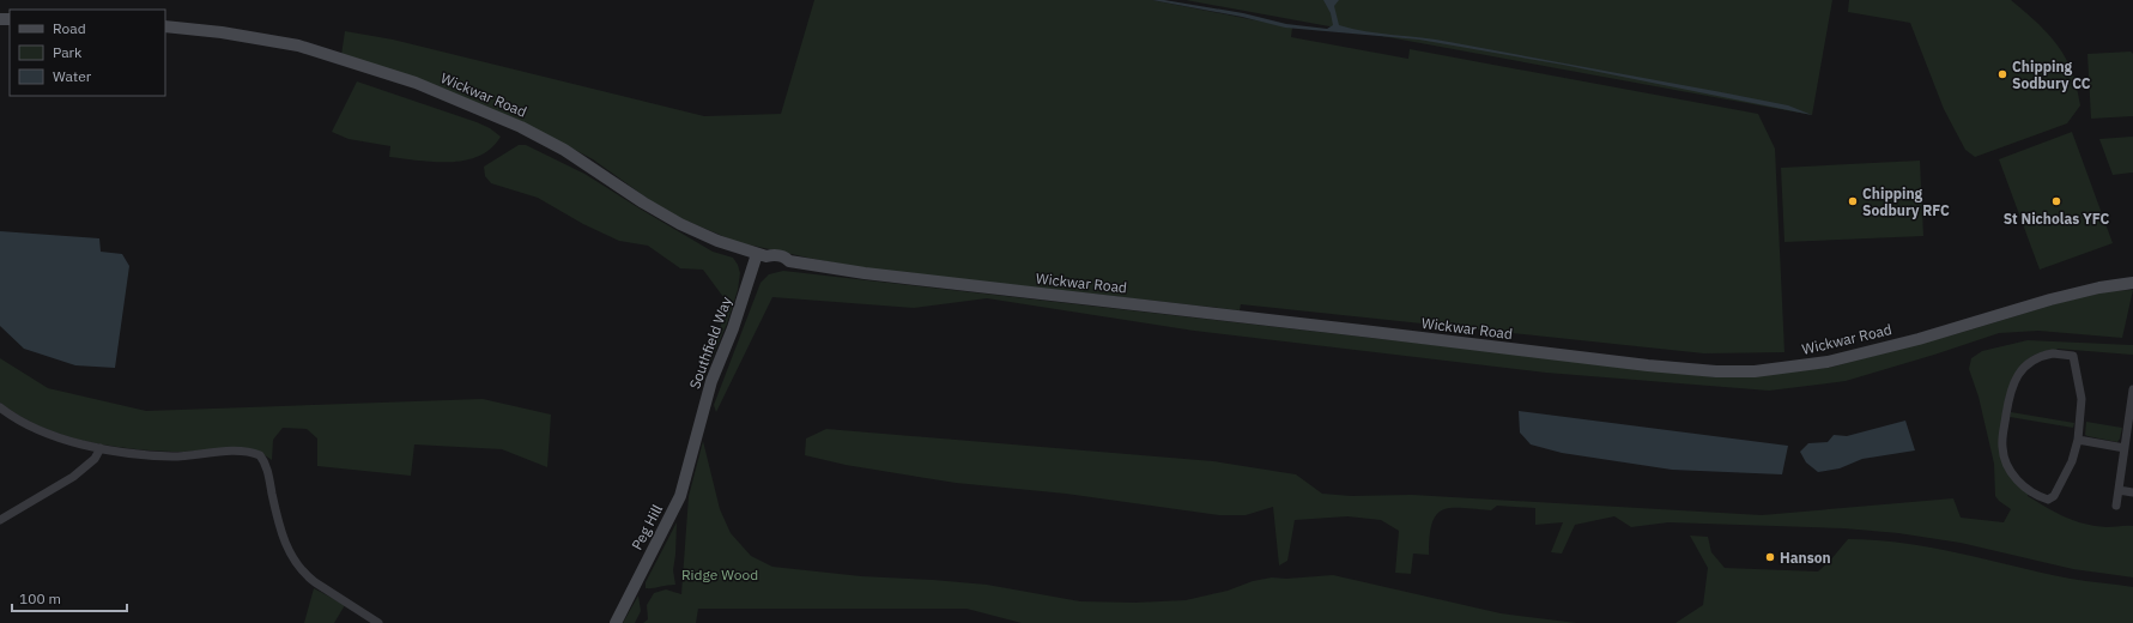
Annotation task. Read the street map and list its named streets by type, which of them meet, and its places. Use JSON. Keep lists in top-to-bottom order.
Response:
{
  "streets": {
    "main road": ["Wickwar Road", "Southfield Way", "Peg Hill"]
  },
  "crossings": [
    ["Wickwar Road", "Southfield Way"],
    ["Southfield Way", "Peg Hill"]
  ],
  "parks": ["Ridge Wood"],
  "places": [
    "Chipping Sodbury CC",
    "Chipping Sodbury RFC",
    "St Nicholas YFC",
    "Hanson"
  ],
  "legend": ["Road", "Park", "Water"],
  "scale_bar": "100 m"
}
